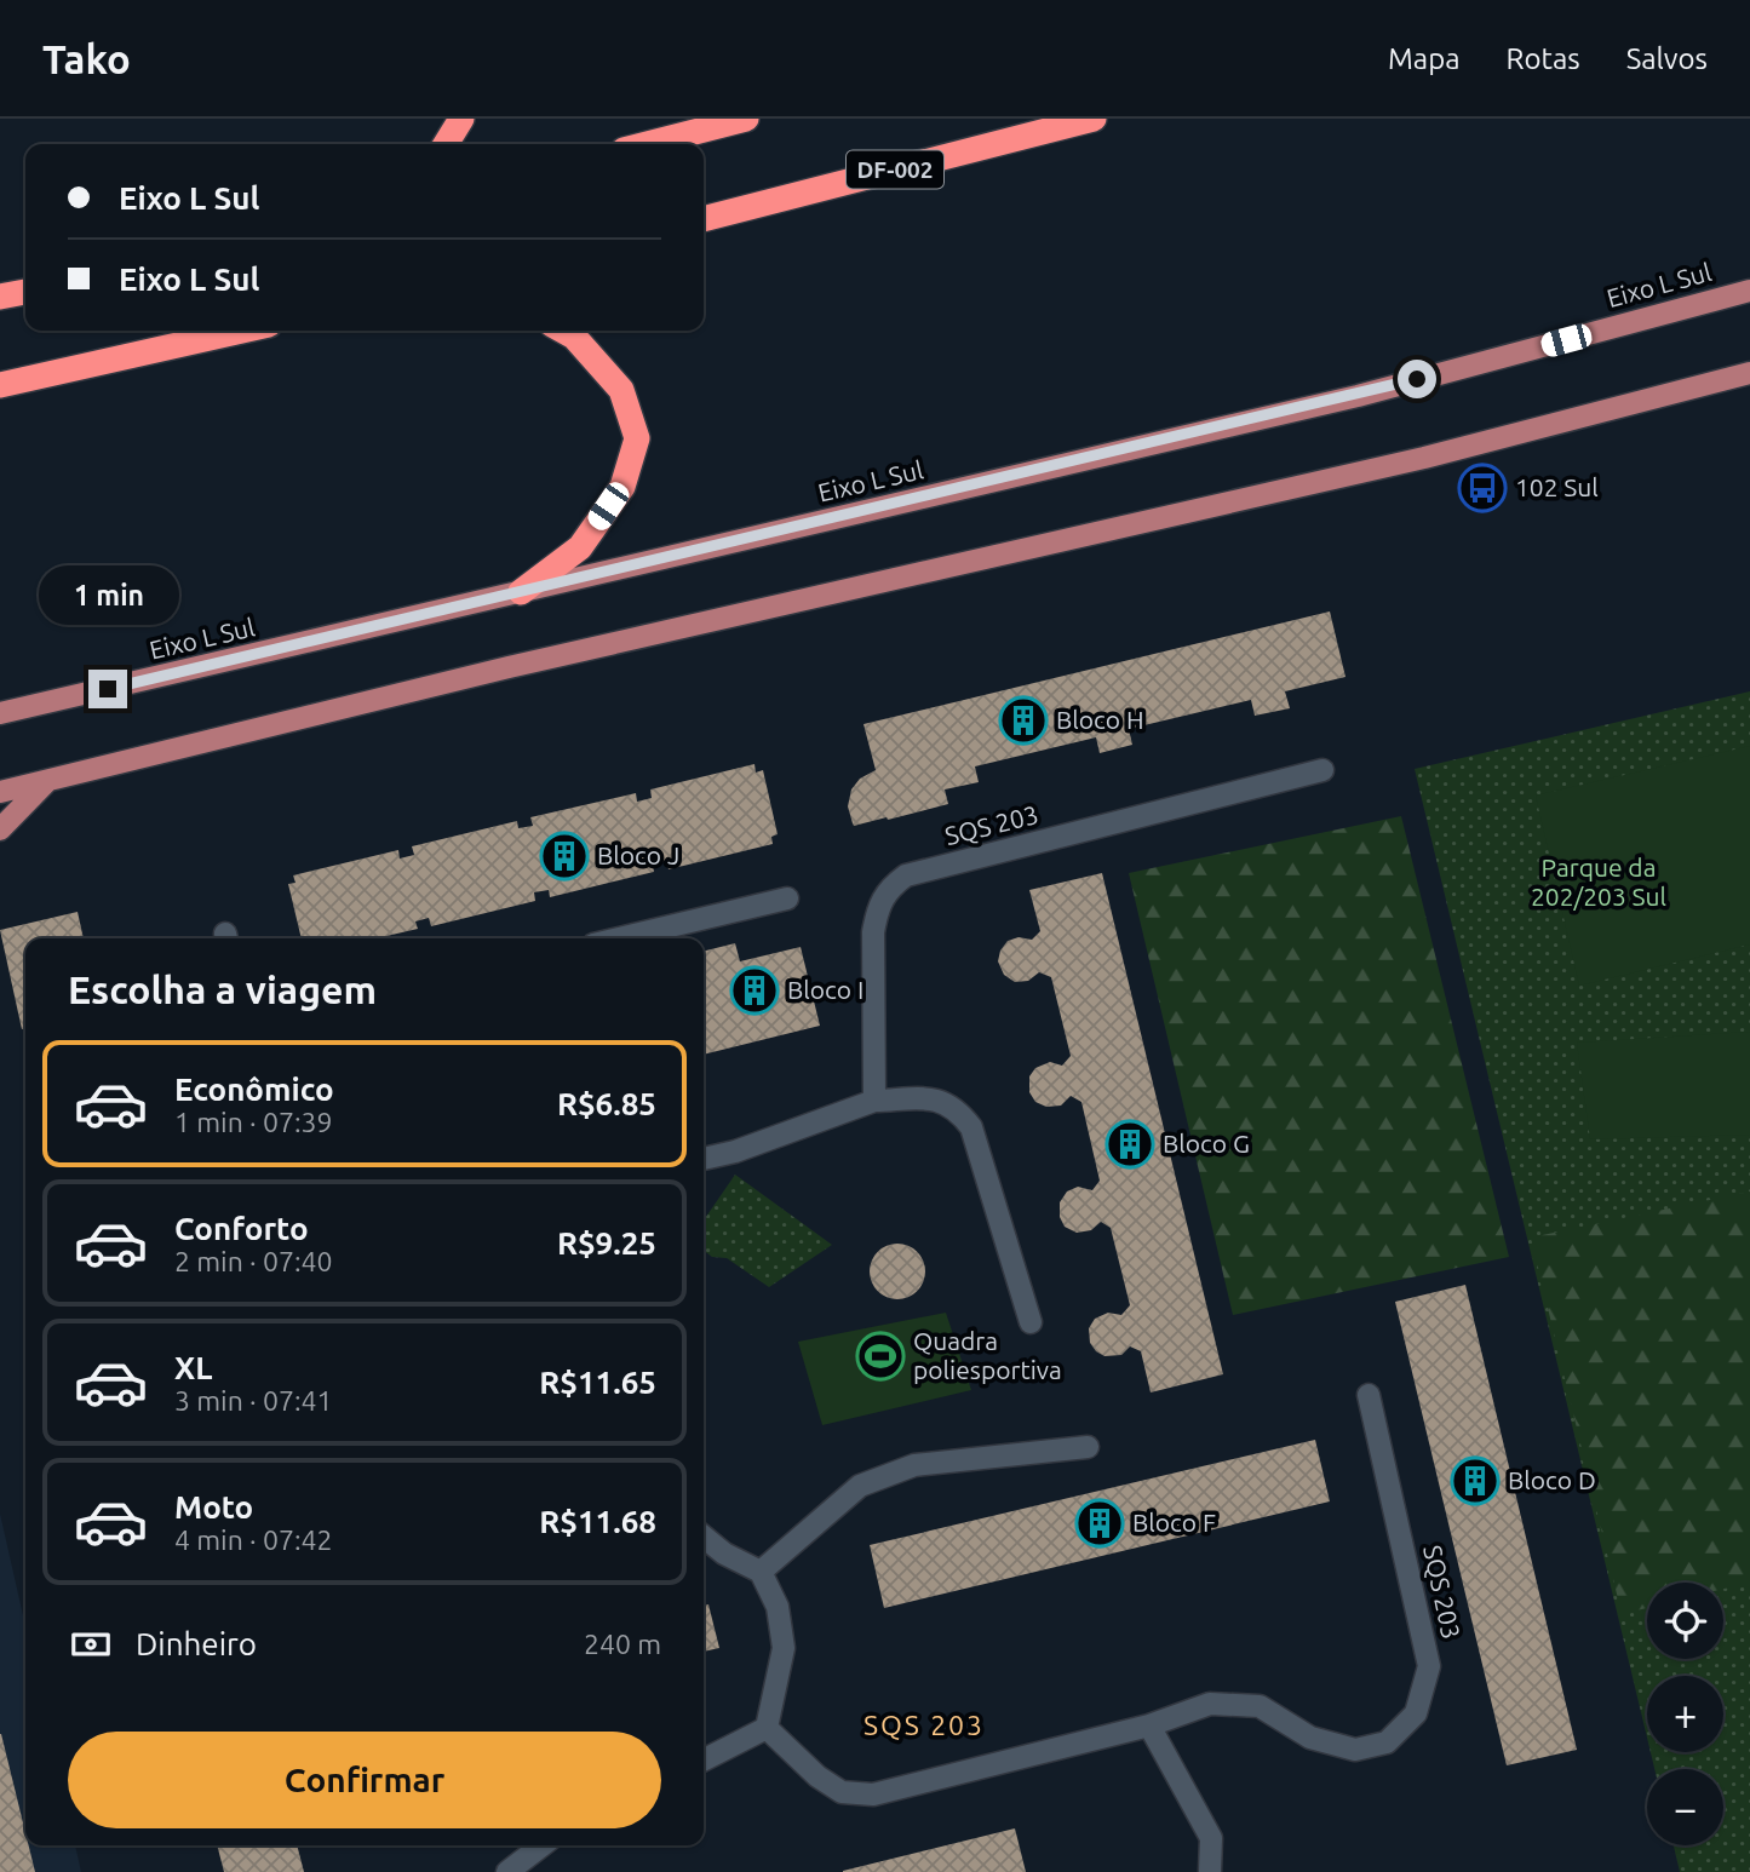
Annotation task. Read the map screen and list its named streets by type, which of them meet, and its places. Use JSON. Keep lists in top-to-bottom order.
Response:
{
  "streets": {
    "highway": ["DF-002"],
    "main road": ["Eixo L Sul"],
    "street": ["SQS 203"]
  },
  "districts": ["SQS 203"],
  "parks": ["Parque da 202/203 Sul"],
  "places": {
    "bus stop": ["102 Sul"],
    "building": [
      "Bloco H",
      "Bloco J",
      "Bloco I",
      "Bloco G",
      "Bloco D",
      "Bloco F"
    ],
    "sports": ["Quadra poliesportiva"]
  },
  "page": {
    "header": "Tako",
    "nav": ["Mapa", "Rotas", "Salvos"],
    "banner": ["Eixo L Sul", "Eixo L Sul"],
    "bubble": "1 min",
    "heading": "Escolha a viagem",
    "list": [
      {
        "name": "Econômico",
        "note": "1 min · 07:39",
        "value": "R$6.85"
      },
      {
        "name": "Conforto",
        "note": "2 min · 07:40",
        "value": "R$9.25"
      },
      {
        "name": "XL",
        "note": "3 min · 07:41",
        "value": "R$11.65"
      },
      {
        "name": "Moto",
        "note": "4 min · 07:42",
        "value": "R$11.68"
      }
    ],
    "map_buttons": ["+", "−"],
    "pay": ["Dinheiro", "240 m"],
    "buttons": "Confirmar"
  }
}
